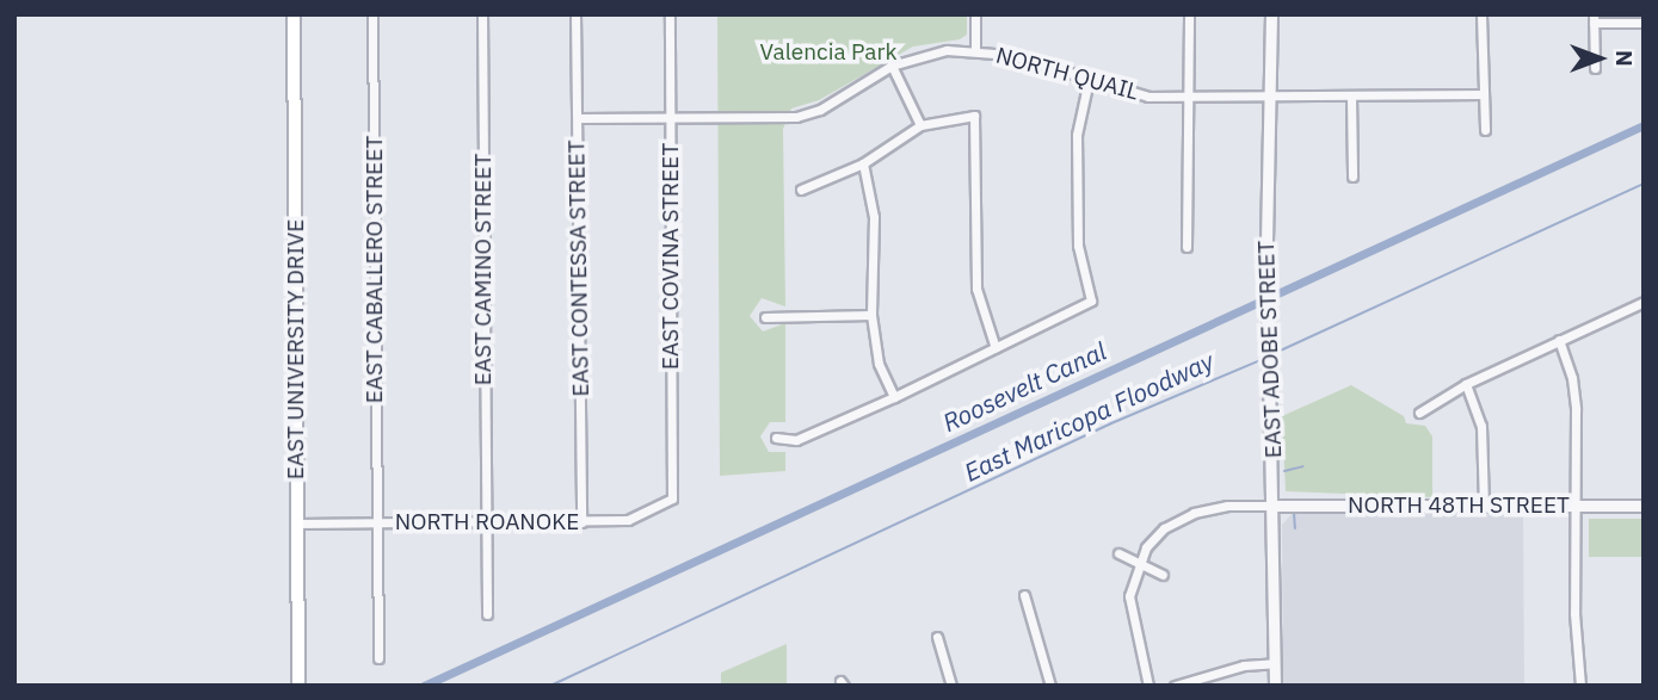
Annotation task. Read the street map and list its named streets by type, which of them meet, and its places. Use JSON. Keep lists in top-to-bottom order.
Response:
{
  "streets": {
    "main road": ["EAST UNIVERSITY DRIVE"],
    "street": [
      "NORTH QUAIL",
      "EAST COVINA STREET",
      "EAST CONTESSA STREET",
      "EAST CABALLERO STREET",
      "EAST CAMINO STREET",
      "EAST ADOBE STREET",
      "NORTH 48TH STREET",
      "NORTH ROANOKE"
    ]
  },
  "crossings": [
    ["NORTH QUAIL", "EAST COVINA STREET"],
    ["NORTH QUAIL", "EAST CONTESSA STREET"],
    ["NORTH QUAIL", "EAST ADOBE STREET"],
    ["EAST COVINA STREET", "NORTH ROANOKE"],
    ["EAST CONTESSA STREET", "NORTH ROANOKE"],
    ["EAST CABALLERO STREET", "NORTH ROANOKE"],
    ["EAST CAMINO STREET", "NORTH ROANOKE"],
    ["EAST UNIVERSITY DRIVE", "NORTH ROANOKE"],
    ["EAST ADOBE STREET", "NORTH 48TH STREET"]
  ],
  "water": ["Roosevelt Canal", "East Maricopa Floodway"],
  "parks": ["Valencia Park"],
  "north": "right"
}
